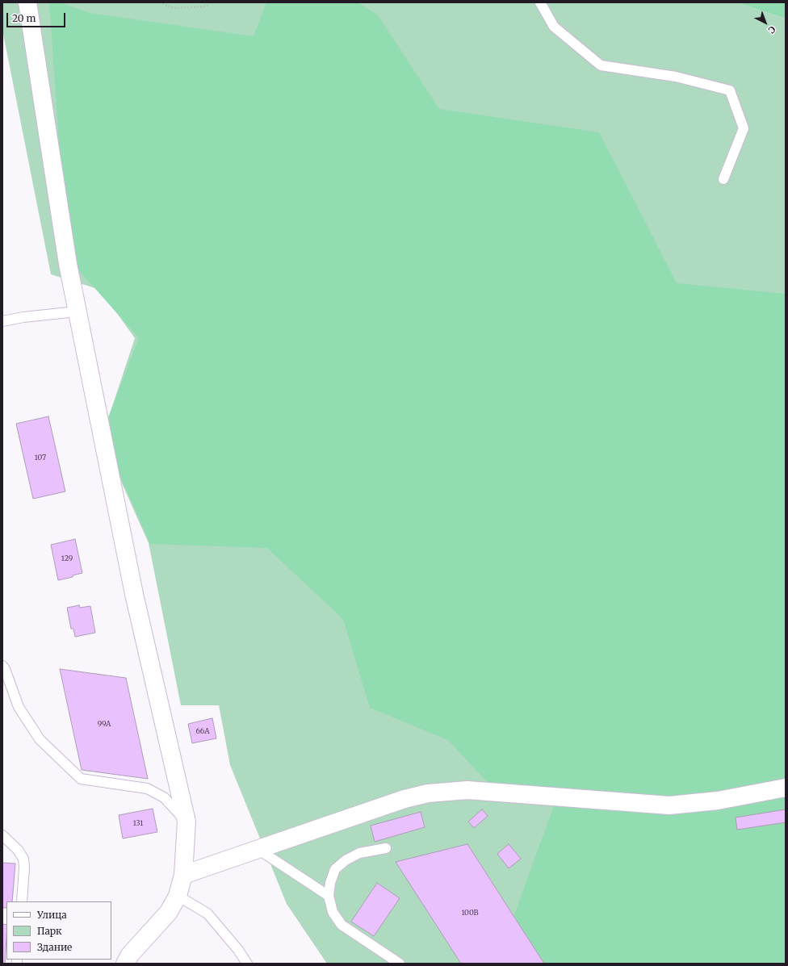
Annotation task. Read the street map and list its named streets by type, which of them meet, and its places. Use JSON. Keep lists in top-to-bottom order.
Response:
{
  "house_numbers": [
    "107",
    "129",
    "99А",
    "66А",
    "131",
    "100В"
  ],
  "legend": ["Улица", "Парк", "Здание"],
  "scale_bar": "20 m",
  "north": "bottom right"
}
